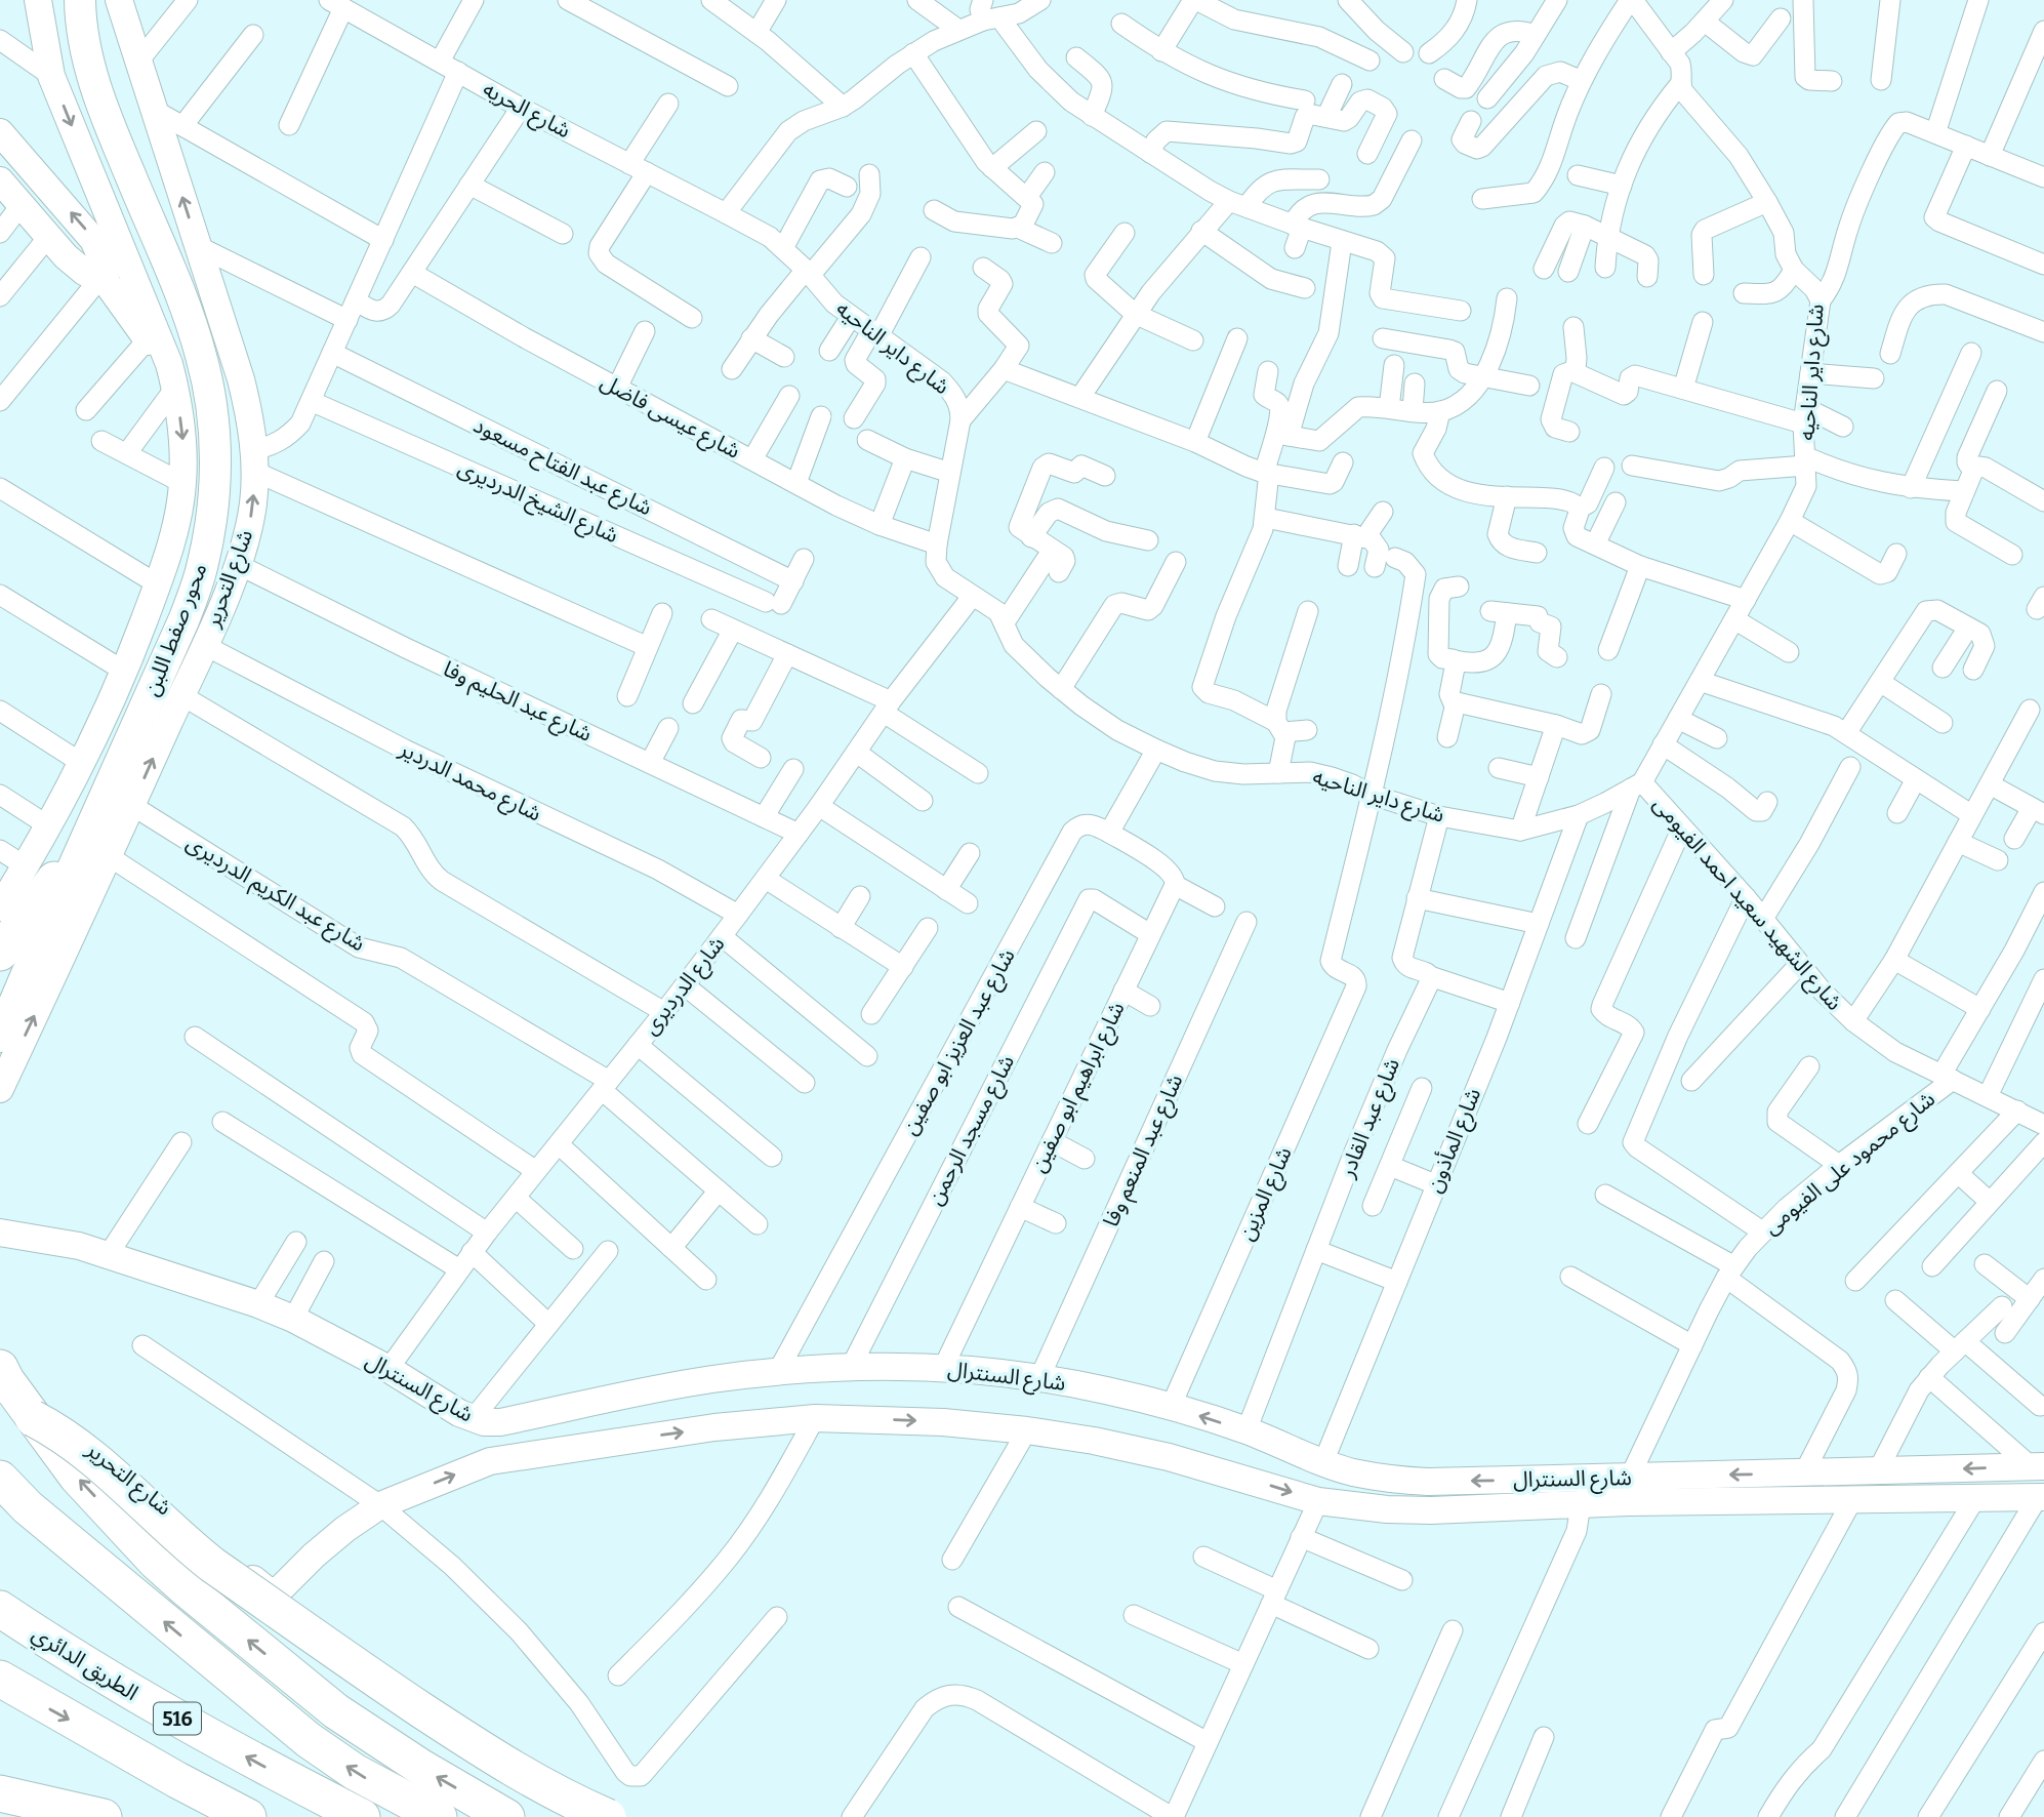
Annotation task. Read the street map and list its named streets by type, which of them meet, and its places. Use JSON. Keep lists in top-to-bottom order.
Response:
{
  "streets": {
    "highway": ["الطريق الدائري", "516"],
    "main road": ["محور صفط اللبن"],
    "street": [
      "شارع الحريه",
      "شارع داير الناحيه",
      "شارع عيسى فاضل",
      "شارع عبد الفتاح مسعود",
      "شارع الشيخ الدرديرى",
      "شارع التحرير",
      "شارع عبد الحليم وفا",
      "شارع محمد الدردير",
      "شارع عبد الكريم الدرديرى",
      "شارع الشهيد سعيد احمد الفيومى",
      "شارع الدرديرى",
      "شارع عبد العزيز ابو صفين",
      "شارع ابراهيم ابو صفين",
      "شارع عبد القادر",
      "شارع مسجد الرحمن",
      "شارع المأذون",
      "شارع عبد المنعم وفا",
      "شارع محمود على الفيومى",
      "شارع المزين",
      "شارع السنترال"
    ]
  },
  "crossings": [
    ["شارع الحريه", "شارع داير الناحيه"],
    ["شارع داير الناحيه", "شارع عيسى فاضل"],
    ["شارع داير الناحيه", "شارع الشهيد سعيد احمد الفيومى"],
    ["شارع داير الناحيه", "شارع الدرديرى"],
    ["شارع داير الناحيه", "شارع المأذون"],
    ["شارع داير الناحيه", "شارع المزين"],
    ["شارع عبد الفتاح مسعود", "شارع الشيخ الدرديرى"],
    ["شارع التحرير", "شارع عبد الحليم وفا"],
    ["شارع التحرير", "شارع محمد الدردير"],
    ["شارع التحرير", "شارع عبد الكريم الدرديرى"],
    ["شارع التحرير", "شارع السنترال"],
    ["شارع عبد الحليم وفا", "شارع الدرديرى"],
    ["شارع محمد الدردير", "شارع الدرديرى"],
    ["شارع عبد الكريم الدرديرى", "شارع الدرديرى"],
    ["شارع الشهيد سعيد احمد الفيومى", "شارع محمود على الفيومى"],
    ["شارع الدرديرى", "شارع السنترال"],
    ["شارع عبد العزيز ابو صفين", "شارع السنترال"],
    ["شارع ابراهيم ابو صفين", "شارع مسجد الرحمن"],
    ["شارع ابراهيم ابو صفين", "شارع السنترال"],
    ["شارع عبد القادر", "شارع السنترال"],
    ["شارع مسجد الرحمن", "شارع السنترال"],
    ["شارع المأذون", "شارع السنترال"],
    ["شارع عبد المنعم وفا", "شارع السنترال"],
    ["شارع محمود على الفيومى", "شارع السنترال"],
    ["شارع المزين", "شارع السنترال"]
  ]
}
